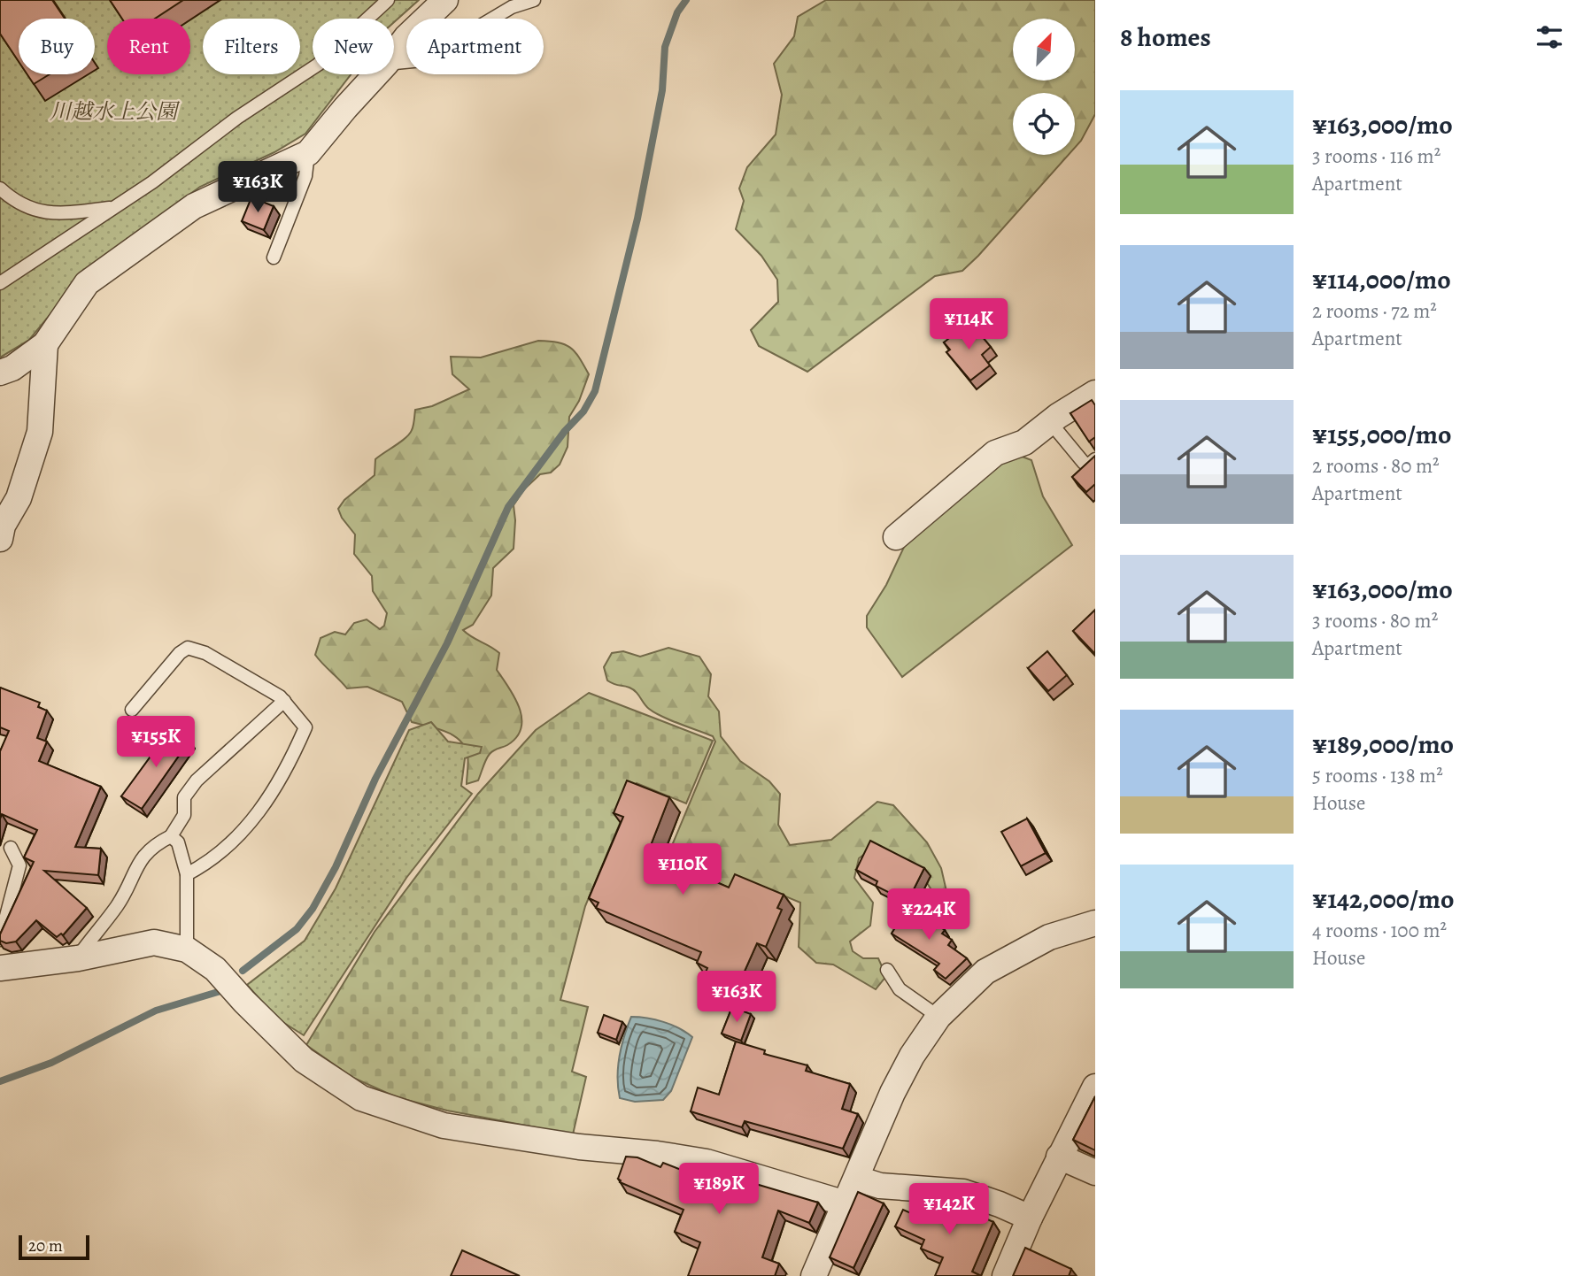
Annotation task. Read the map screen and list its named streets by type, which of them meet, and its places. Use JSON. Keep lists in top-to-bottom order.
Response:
{
  "parks": ["川越水上公園"],
  "scale_bar": "20 m",
  "north": "top right",
  "page": {
    "heading": "8 homes",
    "chip": [
      "Buy",
      "Rent",
      "Filters",
      "New",
      "Apartment"
    ],
    "list": [
      {
        "name": "¥163,000/mo",
        "note": "3 rooms · 116 m² · Apartment"
      },
      {
        "name": "¥114,000/mo",
        "note": "2 rooms · 72 m² · Apartment"
      },
      {
        "name": "¥155,000/mo",
        "note": "2 rooms · 80 m² · Apartment"
      },
      {
        "name": "¥163,000/mo",
        "note": "3 rooms · 80 m² · Apartment"
      },
      {
        "name": "¥189,000/mo",
        "note": "5 rooms · 138 m² · House"
      },
      {
        "name": "¥142,000/mo",
        "note": "4 rooms · 100 m² · House"
      }
    ],
    "price": [
      "¥163K",
      "¥114K",
      "¥155K",
      "¥110K",
      "¥224K",
      "¥163K",
      "¥189K",
      "¥142K"
    ],
    "scale": "20 m"
  }
}
